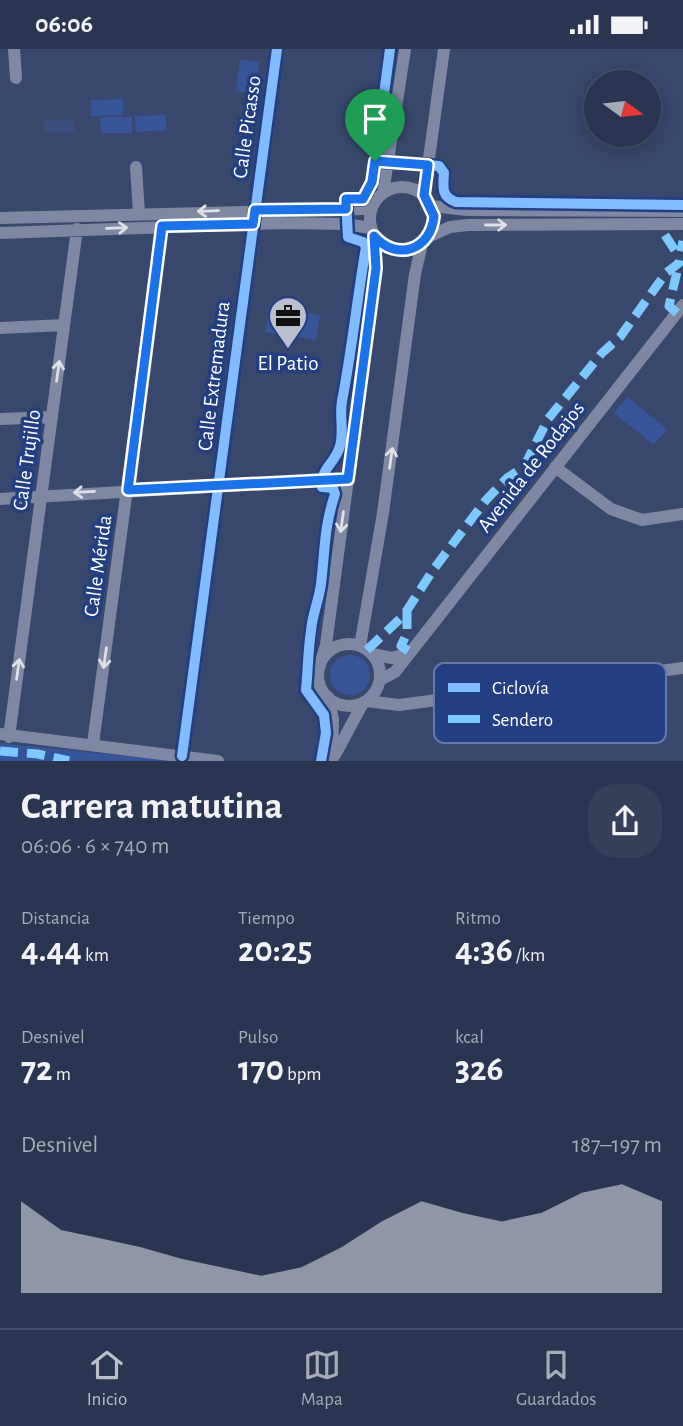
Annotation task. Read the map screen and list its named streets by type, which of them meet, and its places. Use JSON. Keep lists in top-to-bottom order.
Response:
{
  "streets": {
    "street": [
      "Calle Picasso",
      "Calle Extremadura",
      "Calle Trujillo",
      "Avenida de Rodajos",
      "Calle Mérida"
    ]
  },
  "crossings": [
    ["Calle Picasso", "Calle Extremadura"]
  ],
  "one_way": ["Calle Trujillo", "Calle Mérida"],
  "places": {
    "office": ["El Patio"]
  },
  "legend": ["Ciclovía", "Sendero"],
  "north": "right",
  "page": {
    "status": "06:06",
    "heading": ["Carrera matutina", "06:06 · 6 × 740 m"],
    "stats": [
      ["Distancia", "4.44 km"],
      ["Tiempo", "20:25"],
      ["Ritmo", "4:36 /km"],
      ["Desnivel", "72 m"],
      ["Pulso", "170 bpm"],
      ["kcal", "326"]
    ],
    "chart": ["Desnivel", "187–197 m"],
    "tabs": ["Inicio", "Mapa", "Guardados"]
  }
}
